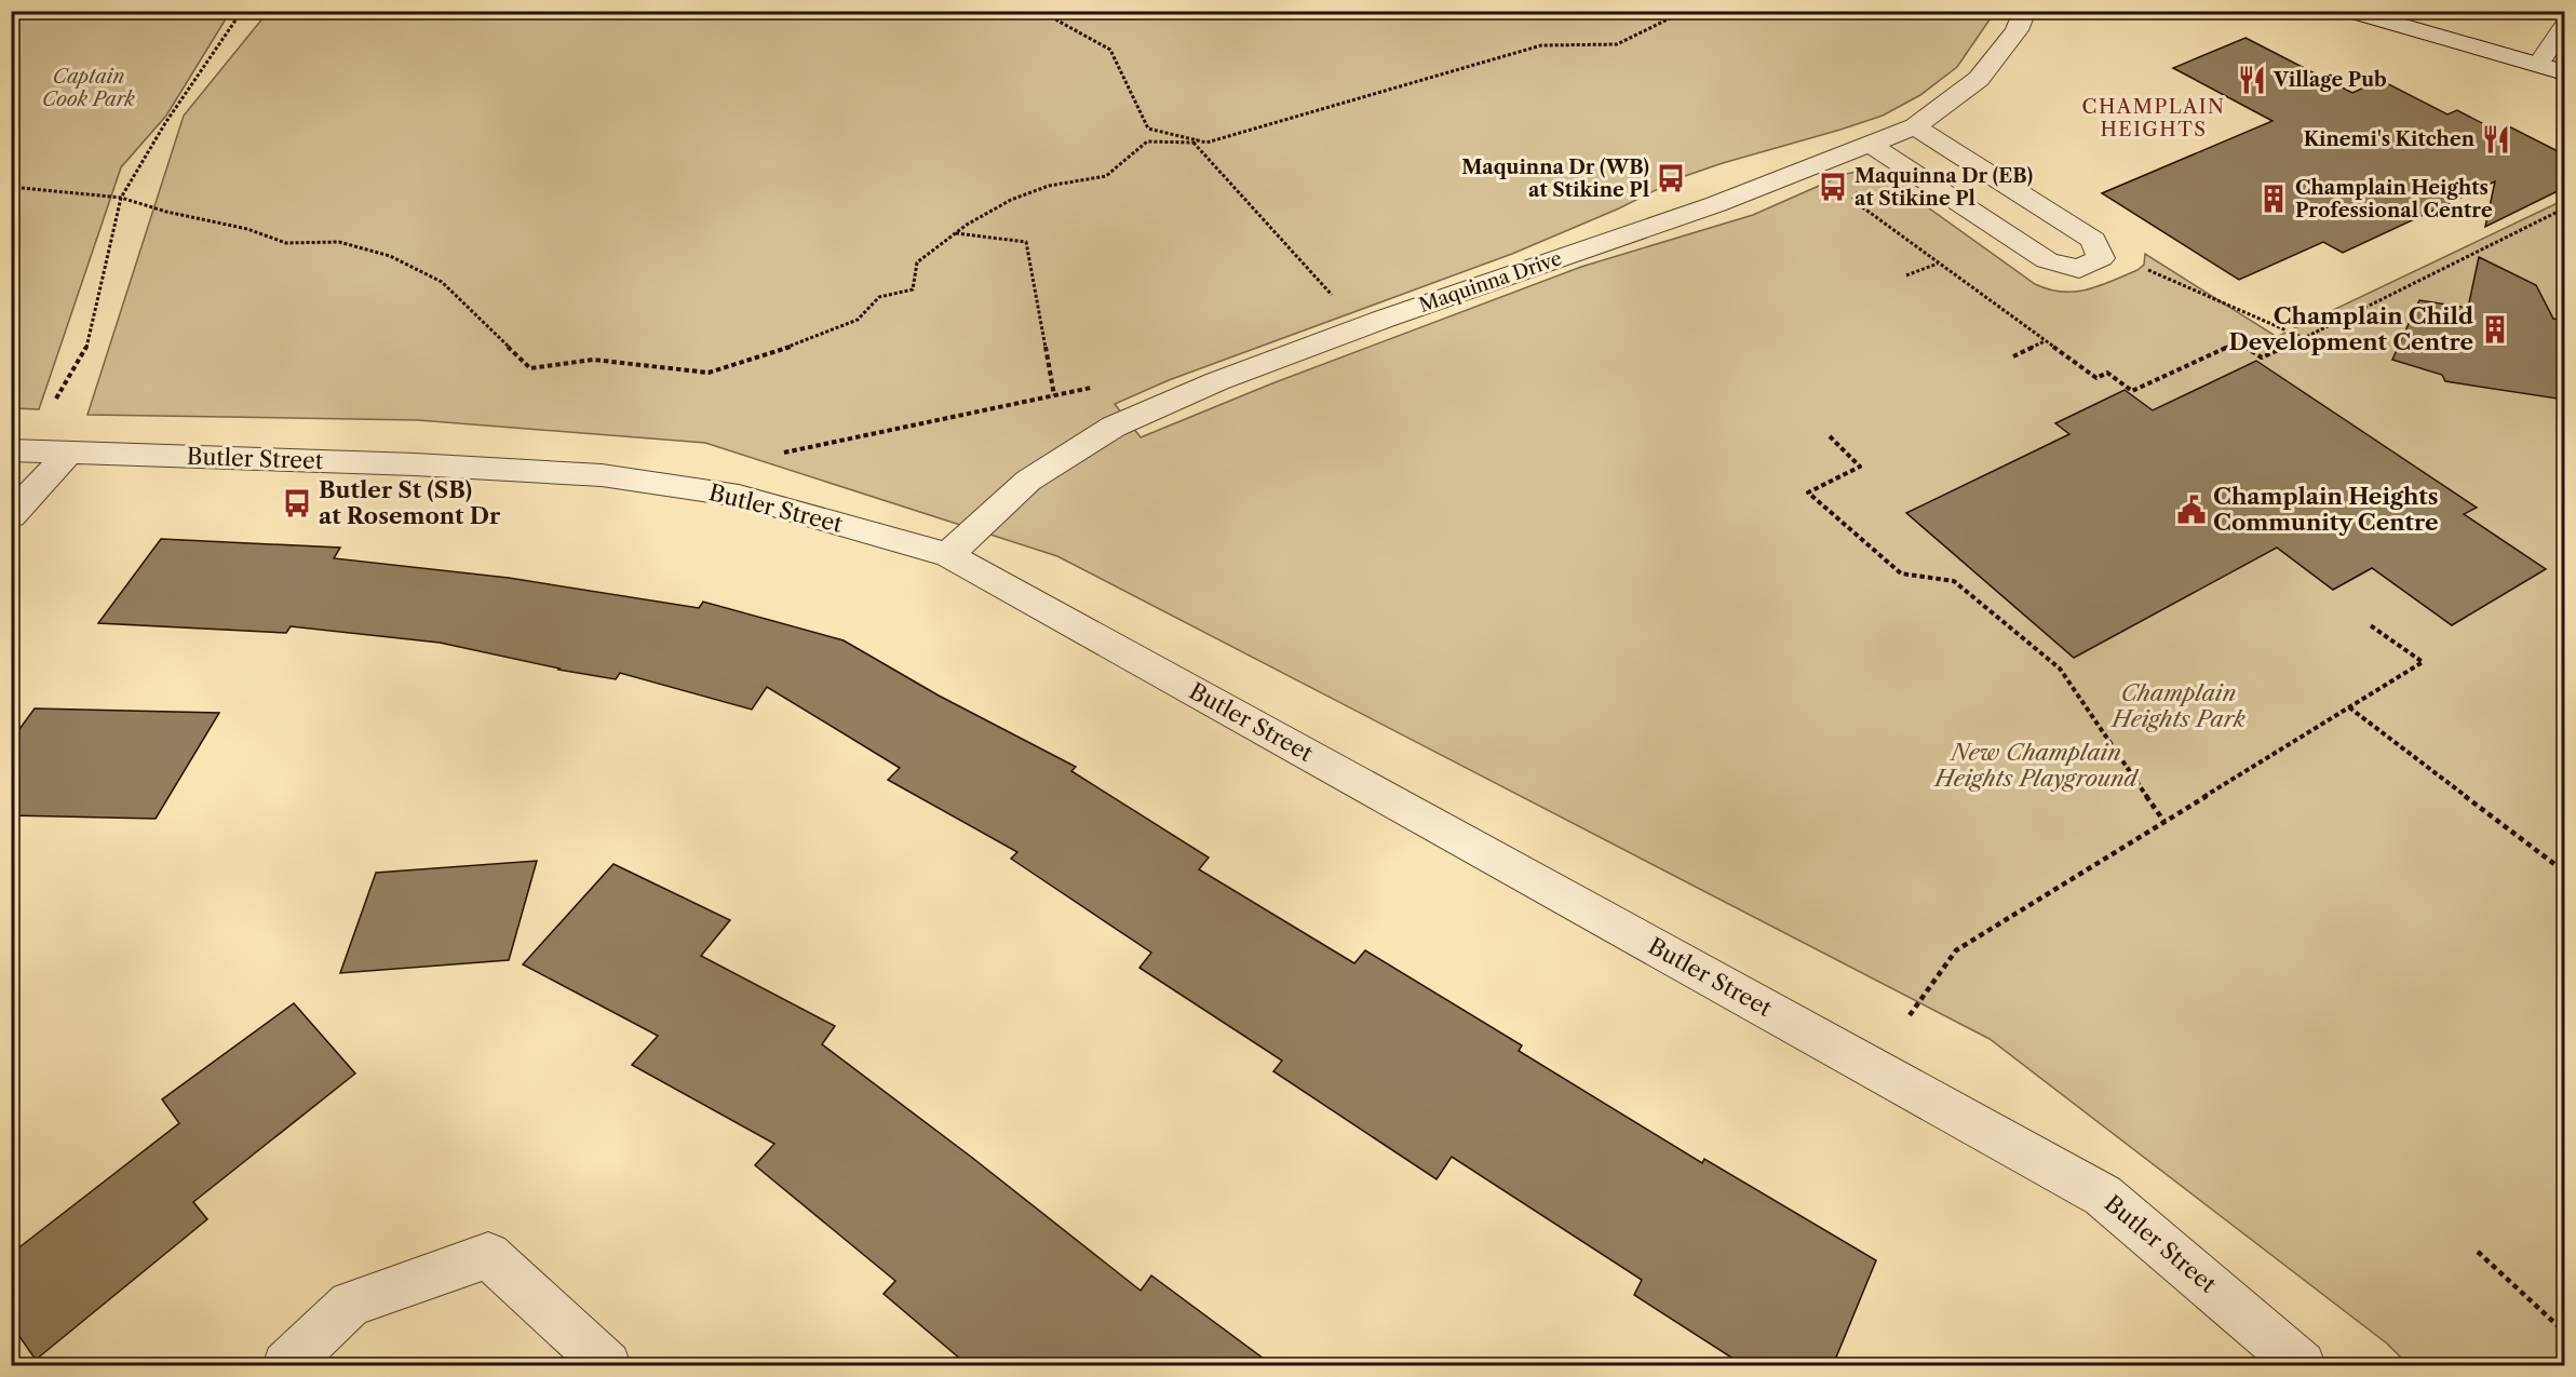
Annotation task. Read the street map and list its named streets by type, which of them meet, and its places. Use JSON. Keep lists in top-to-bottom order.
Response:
{
  "streets": {
    "street": ["Maquinna Drive", "Butler Street"]
  },
  "crossings": [
    ["Maquinna Drive", "Butler Street"]
  ],
  "districts": ["CHAMPLAIN HEIGHTS"],
  "parks": ["Captain Cook Park", "Champlain Heights Park", "New Champlain Heights Playground"],
  "places": {
    "restaurant": ["Village Pub", "Kinemi's Kitchen"],
    "bus stop": ["Maquinna Dr (WB) at Stikine Pl", "Maquinna Dr (EB) at Stikine Pl", "Butler St (SB) at Rosemont Dr"],
    "building": ["Champlain Heights Professional Centre", "Champlain Child Development Centre"],
    "public building": ["Champlain Heights Community Centre"]
  }
}
